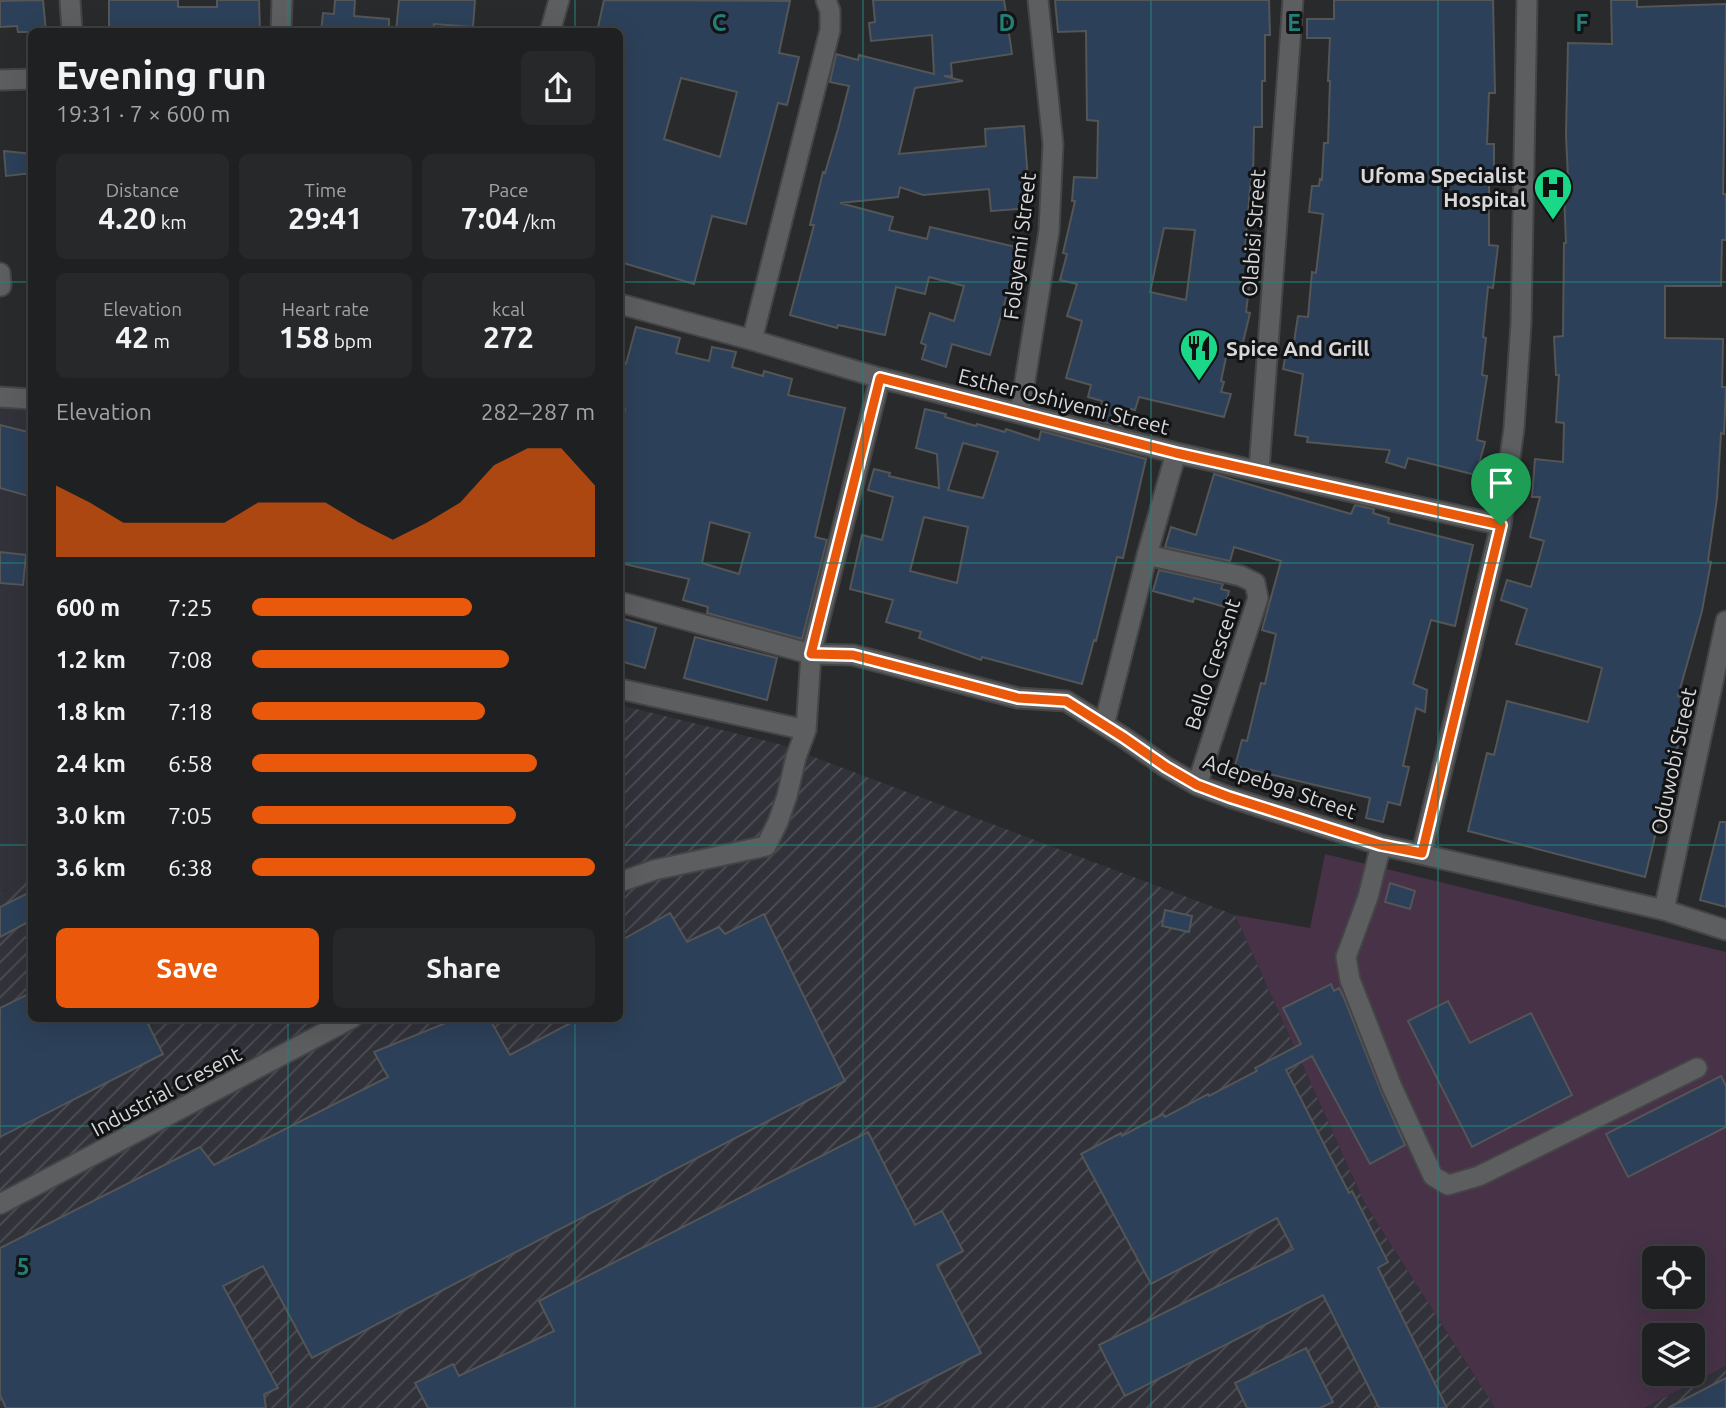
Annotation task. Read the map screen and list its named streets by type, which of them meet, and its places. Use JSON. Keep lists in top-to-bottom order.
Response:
{
  "streets": {
    "street": [
      "Olabisi Street",
      "Folayemi Street",
      "Esther Oshiyemi Street",
      "Bello Crescent",
      "Oduwobi Street",
      "Adepebga Street",
      "Industrial Cresent"
    ]
  },
  "crossings": [
    ["Olabisi Street", "Esther Oshiyemi Street"],
    ["Folayemi Street", "Esther Oshiyemi Street"],
    ["Bello Crescent", "Adepebga Street"],
    ["Oduwobi Street", "Adepebga Street"]
  ],
  "places": {
    "hospital": ["Ufoma Specialist Hospital"],
    "restaurant": ["Spice And Grill"]
  },
  "page": {
    "heading": ["Evening run", "19:31 · 7 × 600 m"],
    "stats": [
      ["Distance", "4.20 km"],
      ["Time", "29:41"],
      ["Pace", "7:04 /km"],
      ["Elevation", "42 m"],
      ["Heart rate", "158 bpm"],
      ["kcal", "272"]
    ],
    "chart": ["Elevation", "282–287 m"],
    "list": [
      {
        "name": "600 m",
        "note": "7:25"
      },
      {
        "name": "1.2 km",
        "note": "7:08"
      },
      {
        "name": "1.8 km",
        "note": "7:18"
      },
      {
        "name": "2.4 km",
        "note": "6:58"
      },
      {
        "name": "3.0 km",
        "note": "7:05"
      },
      {
        "name": "3.6 km",
        "note": "6:38"
      }
    ],
    "buttons": ["Save", "Share"]
  },
  "grid": {
    "columns": [
      "C",
      "D",
      "E",
      "F"
    ],
    "rows": ["5"]
  }
}
